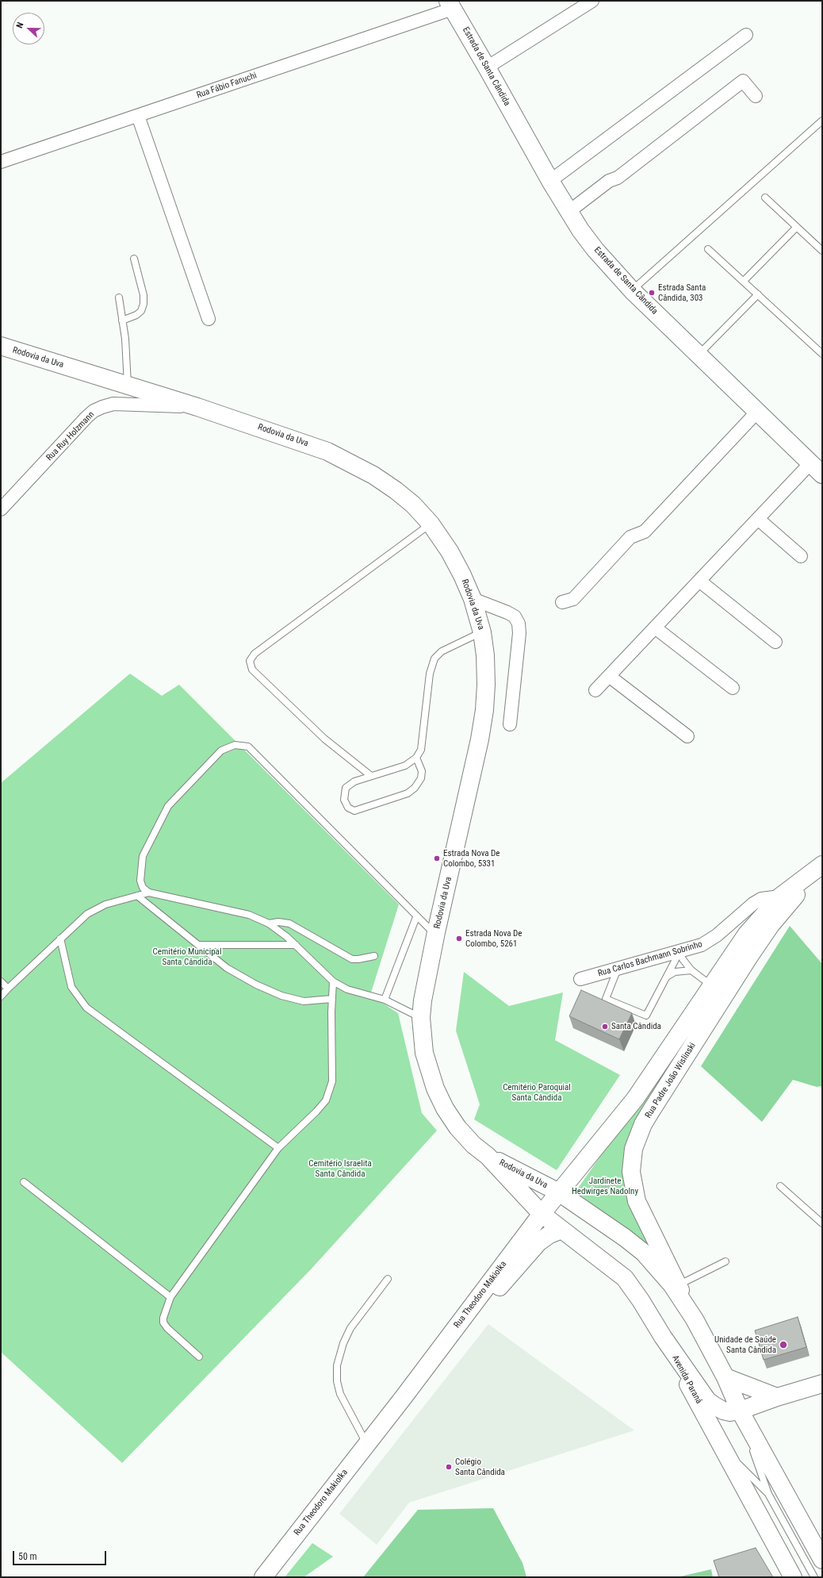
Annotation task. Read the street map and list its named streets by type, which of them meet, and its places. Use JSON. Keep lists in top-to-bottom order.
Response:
{
  "streets": {
    "main road": [
      "Estrada de Santa Cândida",
      "Rodovia da Uva",
      "Rua Padre João Wislinski",
      "Rua Theodoro Makiolka",
      "Avenida Paraná"
    ],
    "street": ["Rua Fábio Fanuchi", "Rua Ruy Holzmann", "Rua Carlos Bachmann Sobrinho"]
  },
  "crossings": [
    ["Estrada de Santa Cândida", "Rua Fábio Fanuchi"],
    ["Rodovia da Uva", "Rua Ruy Holzmann"],
    ["Rodovia da Uva", "Rua Padre João Wislinski"],
    ["Rodovia da Uva", "Rua Theodoro Makiolka"],
    ["Rodovia da Uva", "Avenida Paraná"],
    ["Rua Carlos Bachmann Sobrinho", "Rua Padre João Wislinski"],
    ["Rua Padre João Wislinski", "Rua Theodoro Makiolka"],
    ["Rua Theodoro Makiolka", "Avenida Paraná"]
  ],
  "parks": [
    "Cemitério Municipal Santa Cândida",
    "Cemitério Paroquial Santa Cândida",
    "Cemitério Israelita Santa Cândida",
    "Jardinete Hedwirges Nadolny"
  ],
  "places": [
    "Estrada Santa Cândida, 303",
    "Estrada Nova De Colombo, 5331",
    "Estrada Nova De Colombo, 5261",
    "Santa Cândida",
    "Unidade de Saúde Santa Cândida",
    "Colégio Santa Cândida"
  ],
  "scale_bar": "50 m",
  "north": "left"
}
